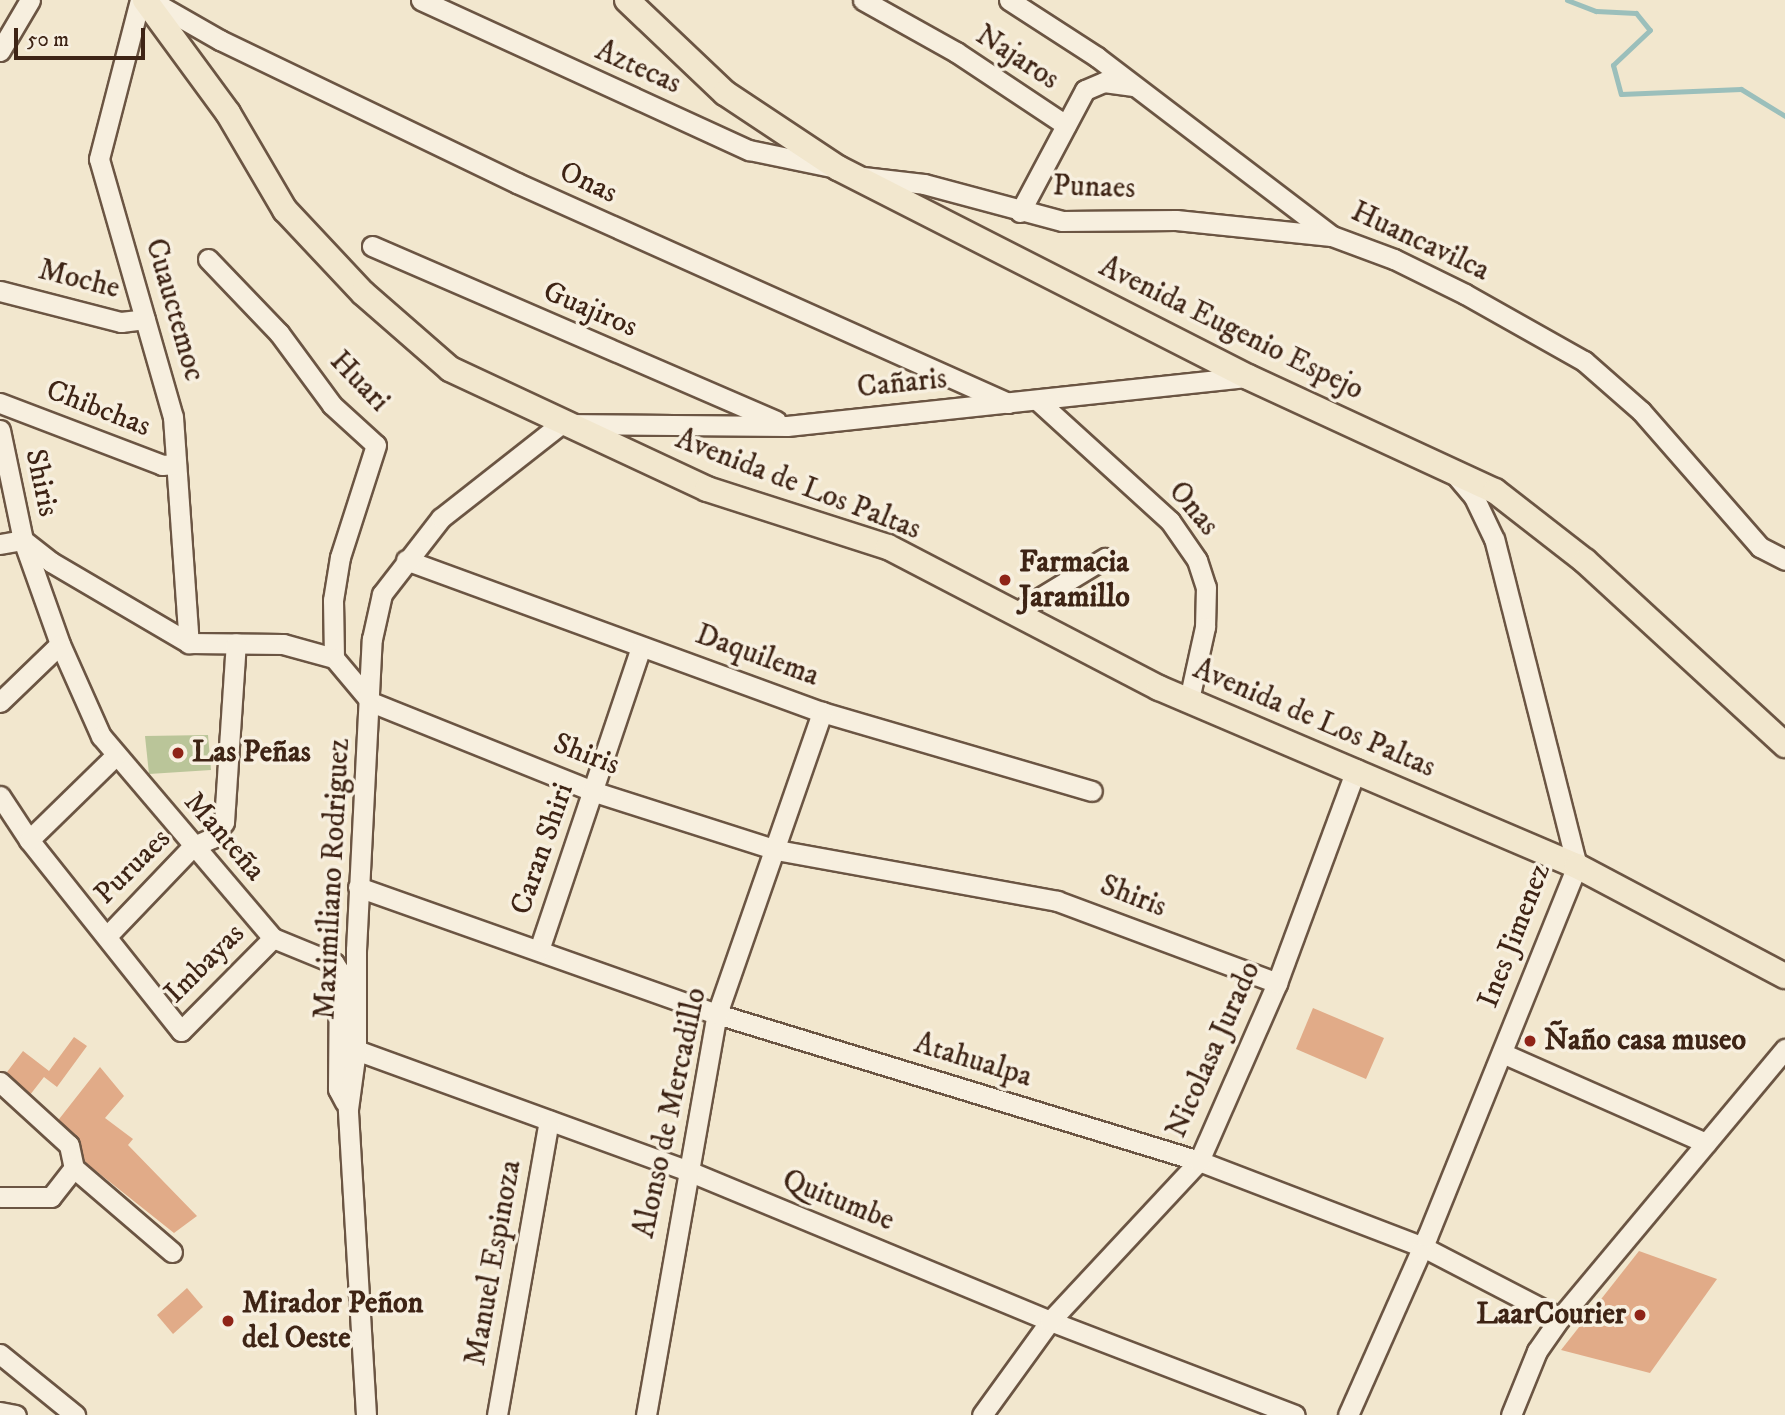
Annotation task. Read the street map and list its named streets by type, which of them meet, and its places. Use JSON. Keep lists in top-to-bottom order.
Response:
{
  "streets": {
    "main road": ["Avenida Eugenio Espejo", "Avenida de Los Paltas"],
    "street": [
      "Najaros",
      "Aztecas",
      "Onas",
      "Punaes",
      "Huancavilca",
      "Moche",
      "Cuauctemoc",
      "Guajiros",
      "Huari",
      "Cañaris",
      "Chibchas",
      "Shiris",
      "Daquilema",
      "Manteña",
      "Caran Shiri",
      "Puruaes",
      "Maximiliano Rodriguez",
      "Ines Jimenez",
      "Imbayas",
      "Nicolasa Jurado",
      "Atahualpa",
      "Alonso de Mercadillo",
      "Quitumbe",
      "Manuel Espinoza"
    ]
  },
  "crossings": [
    ["Aztecas", "Punaes"],
    ["Aztecas", "Avenida Eugenio Espejo"],
    ["Onas", "Cañaris"],
    ["Onas", "Avenida de Los Paltas"],
    ["Punaes", "Huancavilca"],
    ["Punaes", "Avenida Eugenio Espejo"],
    ["Moche", "Cuauctemoc"],
    ["Cuauctemoc", "Chibchas"],
    ["Cuauctemoc", "Shiris"],
    ["Guajiros", "Cañaris"],
    ["Avenida Eugenio Espejo", "Cañaris"],
    ["Avenida Eugenio Espejo", "Ines Jimenez"],
    ["Huari", "Shiris"],
    ["Cañaris", "Avenida de Los Paltas"],
    ["Cañaris", "Maximiliano Rodriguez"],
    ["Shiris", "Manteña"],
    ["Shiris", "Caran Shiri"],
    ["Shiris", "Maximiliano Rodriguez"],
    ["Shiris", "Nicolasa Jurado"],
    ["Shiris", "Alonso de Mercadillo"],
    ["Avenida de Los Paltas", "Maximiliano Rodriguez"],
    ["Avenida de Los Paltas", "Ines Jimenez"],
    ["Avenida de Los Paltas", "Nicolasa Jurado"],
    ["Daquilema", "Caran Shiri"],
    ["Daquilema", "Maximiliano Rodriguez"],
    ["Daquilema", "Alonso de Mercadillo"],
    ["Manteña", "Puruaes"],
    ["Manteña", "Maximiliano Rodriguez"],
    ["Manteña", "Imbayas"],
    ["Caran Shiri", "Atahualpa"],
    ["Puruaes", "Imbayas"],
    ["Maximiliano Rodriguez", "Atahualpa"],
    ["Maximiliano Rodriguez", "Quitumbe"],
    ["Ines Jimenez", "Atahualpa"],
    ["Nicolasa Jurado", "Atahualpa"],
    ["Nicolasa Jurado", "Quitumbe"],
    ["Atahualpa", "Alonso de Mercadillo"],
    ["Alonso de Mercadillo", "Quitumbe"],
    ["Quitumbe", "Manuel Espinoza"]
  ],
  "places": [
    "Farmacia Jaramillo",
    "Las Peñas",
    "Ñaño casa museo",
    "LaarCourier",
    "Mirador Peñon del Oeste"
  ],
  "scale_bar": "50 m"
}
